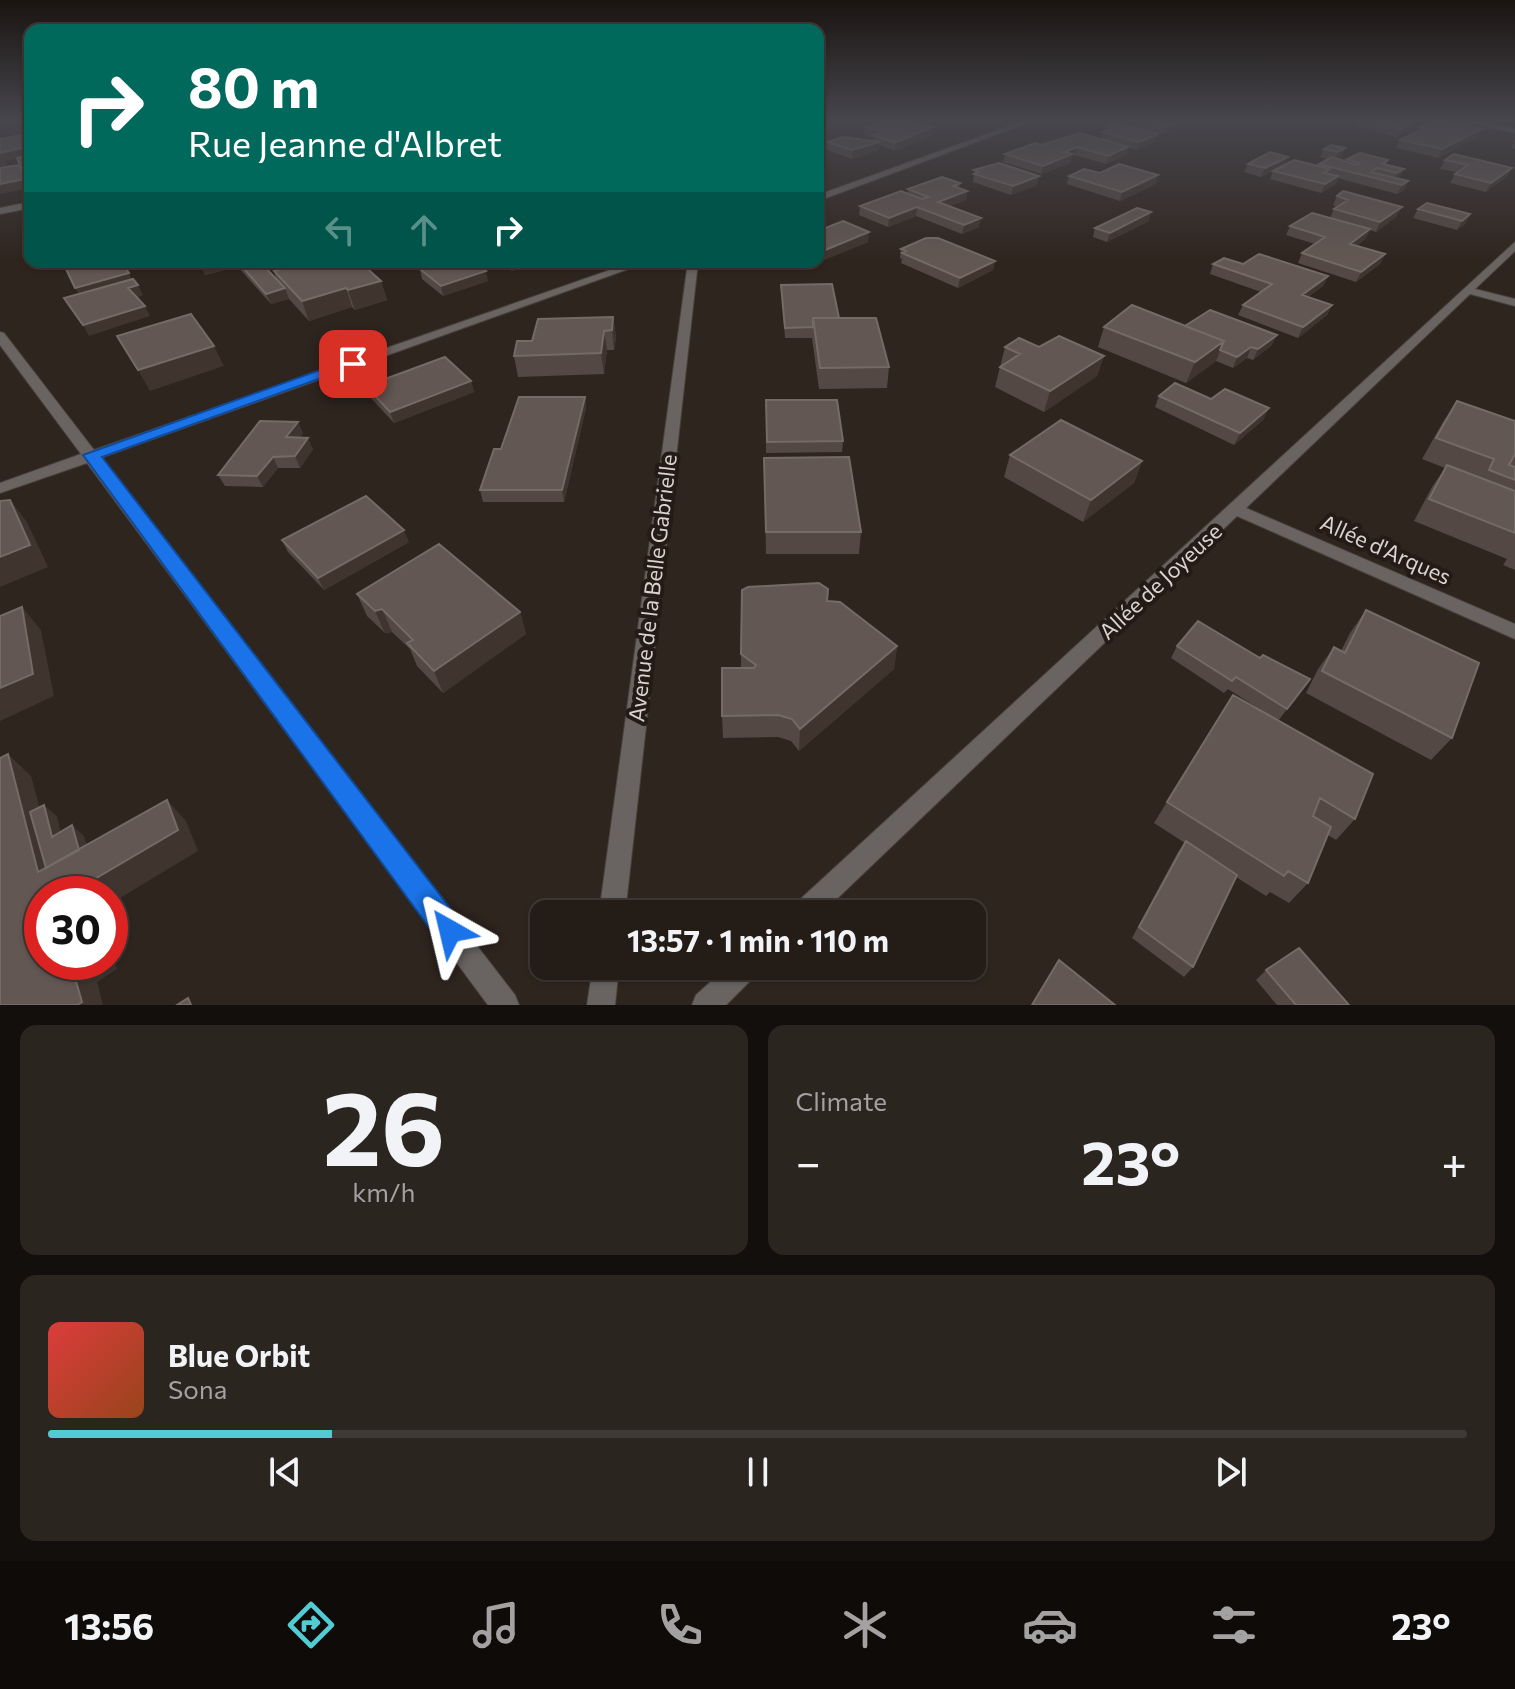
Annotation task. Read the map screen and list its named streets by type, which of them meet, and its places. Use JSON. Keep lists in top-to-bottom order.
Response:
{
  "streets": {
    "street": ["Allée d'Arques", "Allée de Joyeuse", "Avenue de la Belle Gabrielle"]
  },
  "crossings": [
    ["Allée d'Arques", "Allée de Joyeuse"]
  ],
  "page": {
    "turn": ["80 m", "Rue Jeanne d'Albret"],
    "limit": "30",
    "trip": "13:57 · 1 min · 110 m",
    "tile": [
      ["26", "km/h"],
      "Climate"
    ],
    "heat": ["−", "23°", "+"],
    "song": ["Blue Orbit", "Sona"],
    "tabs": ["13:56", "23°"]
  }
}
